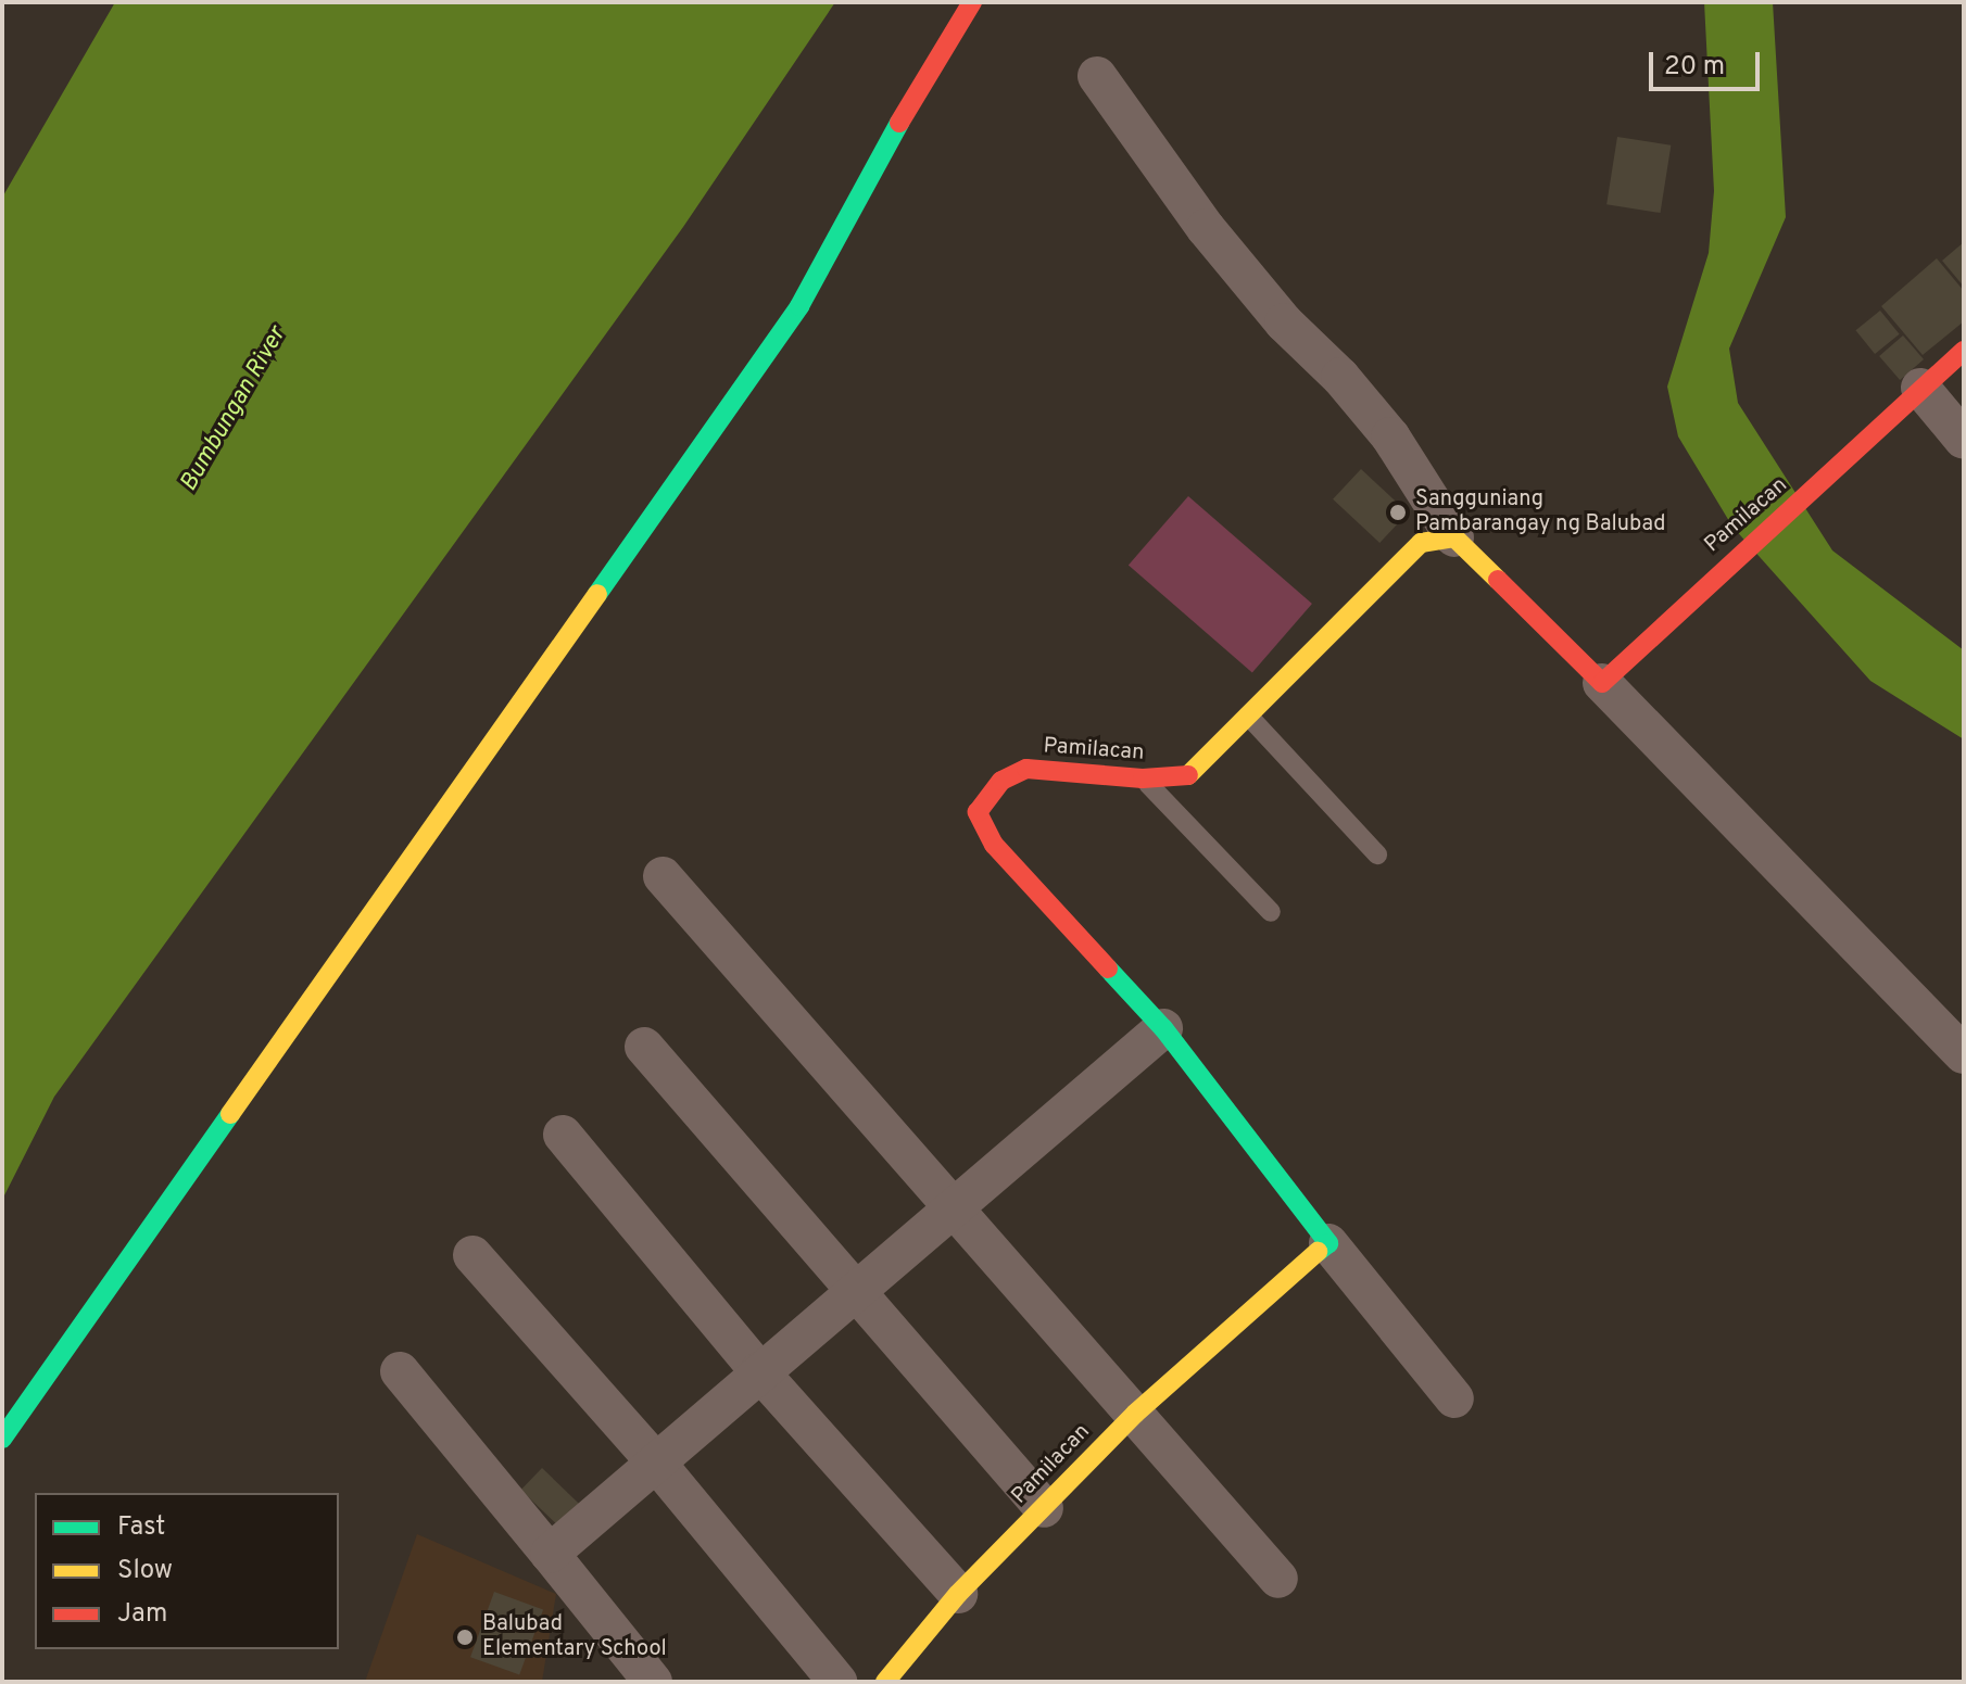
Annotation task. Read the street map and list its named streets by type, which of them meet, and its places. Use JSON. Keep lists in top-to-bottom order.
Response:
{
  "streets": {
    "street": ["Pamilacan"]
  },
  "water": ["Bumbungan River"],
  "places": ["Sangguniang Pambarangay ng Balubad", "Balubad Elementary School"],
  "legend": ["Fast", "Slow", "Jam"],
  "scale_bar": "20 m"
}
